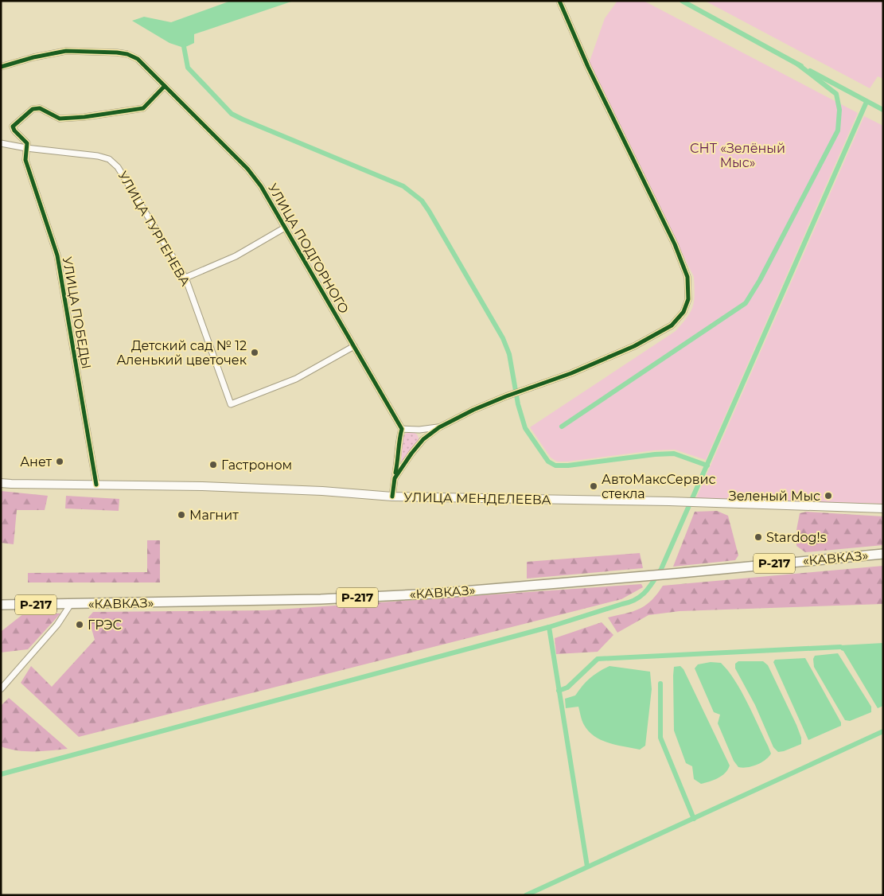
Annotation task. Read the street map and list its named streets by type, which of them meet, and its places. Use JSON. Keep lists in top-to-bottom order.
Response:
{
  "streets": {
    "highway": ["«КАВКАЗ»", "Р-217"],
    "main road": ["УЛИЦА МЕНДЕЛЕЕВА"],
    "street": ["УЛИЦА ТУРГЕНЕВА", "УЛИЦА ПОДГОРНОГО", "УЛИЦА ПОБЕДЫ"]
  },
  "crossings": [
    ["УЛИЦА ТУРГЕНЕВА", "УЛИЦА ПОДГОРНОГО"],
    ["УЛИЦА ТУРГЕНЕВА", "УЛИЦА ПОБЕДЫ"],
    ["УЛИЦА ПОБЕДЫ", "УЛИЦА МЕНДЕЛЕЕВА"]
  ],
  "parks": ["СНТ «Зелёный Мыс»"],
  "places": [
    "Детский сад № 12 Аленький цветочек",
    "Анет",
    "Гастроном",
    "АвтоМаксСервис стекла",
    "Зеленый Мыс",
    "Магнит",
    "Stardog!s",
    "ГРЭС"
  ]
}
